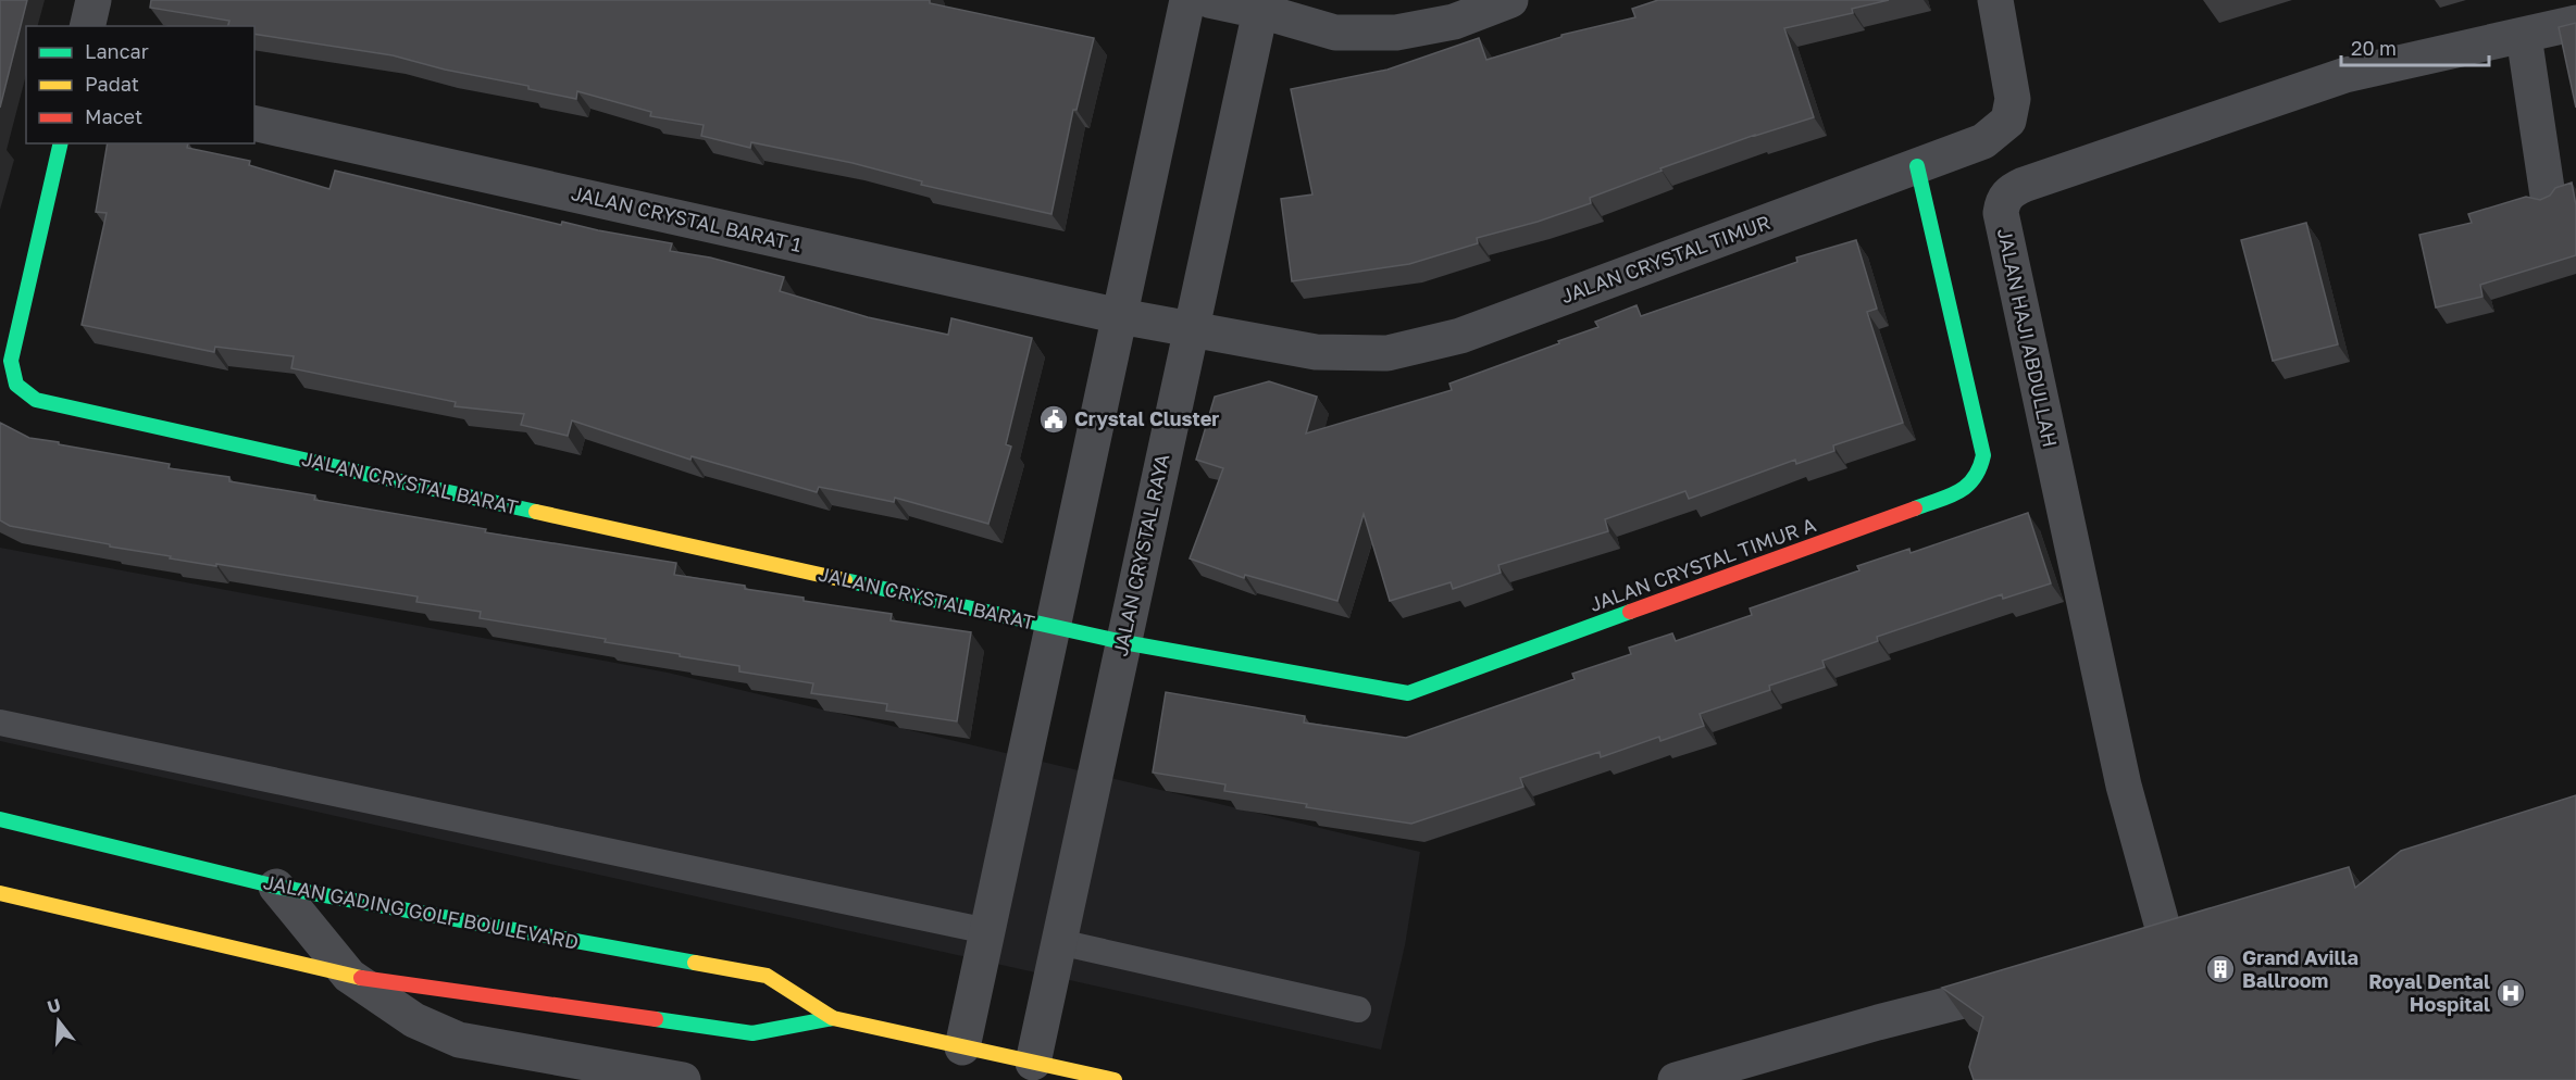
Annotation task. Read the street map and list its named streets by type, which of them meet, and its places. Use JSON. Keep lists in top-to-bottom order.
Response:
{
  "streets": {
    "street": [
      "JALAN CRYSTAL BARAT 1",
      "JALAN CRYSTAL TIMUR",
      "JALAN HAJI ABDULLAH",
      "JALAN CRYSTAL BARAT",
      "JALAN CRYSTAL RAYA",
      "JALAN CRYSTAL TIMUR A",
      "JALAN GADING GOLF BOULEVARD"
    ]
  },
  "crossings": [
    ["JALAN CRYSTAL BARAT 1", "JALAN CRYSTAL TIMUR"],
    ["JALAN CRYSTAL BARAT 1", "JALAN CRYSTAL RAYA"],
    ["JALAN CRYSTAL TIMUR", "JALAN CRYSTAL RAYA"],
    ["JALAN CRYSTAL TIMUR", "JALAN CRYSTAL TIMUR A"],
    ["JALAN CRYSTAL BARAT", "JALAN CRYSTAL RAYA"],
    ["JALAN CRYSTAL BARAT", "JALAN CRYSTAL TIMUR A"],
    ["JALAN CRYSTAL RAYA", "JALAN CRYSTAL TIMUR A"],
    ["JALAN CRYSTAL RAYA", "JALAN GADING GOLF BOULEVARD"]
  ],
  "places": {
    "public building": ["Crystal Cluster"],
    "building": ["Grand Avilla Ballroom"],
    "hospital": ["Royal Dental Hospital"]
  },
  "legend": ["Lancar", "Padat", "Macet"],
  "scale_bar": "20 m",
  "north": "top"
}
